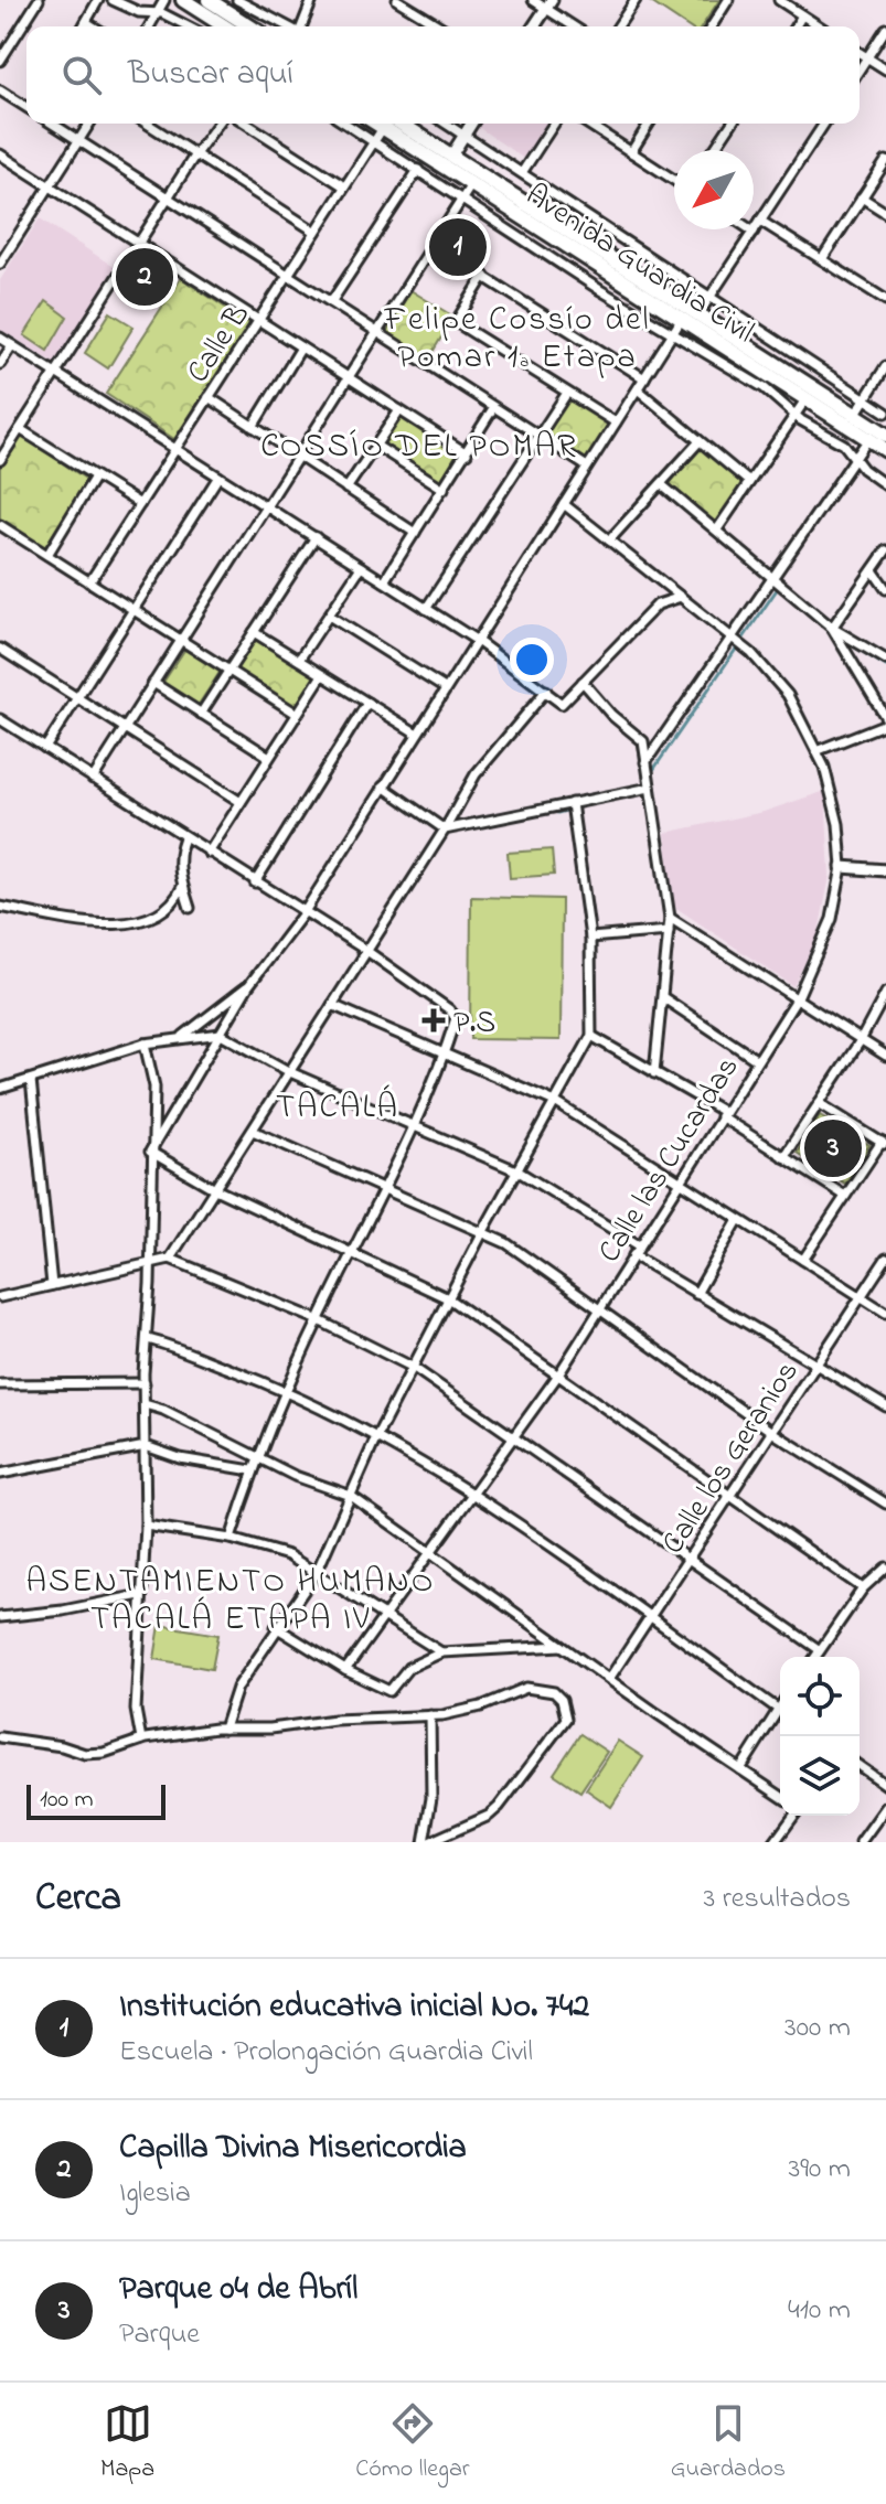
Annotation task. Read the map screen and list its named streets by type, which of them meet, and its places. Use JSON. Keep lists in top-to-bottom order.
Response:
{
  "streets": {
    "highway": ["Avenida Guardia Civil"],
    "street": ["Calle B", "Calle las Cucardas", "Calle los Geranios"]
  },
  "districts": [
    "Felipe Cossío del Pomar 1ª Etapa",
    "COSSÍO DEL POMAR",
    "TACALÁ",
    "ASENTAMIENTO HUMANO TACALÁ ETAPA IV"
  ],
  "places": {
    "health": ["P.S"]
  },
  "scale_bar": "100 m",
  "north": "bottom left",
  "page": {
    "search": "Buscar aquí",
    "pins": ["1", "2", "3"],
    "scale": "100 m",
    "heading": ["Cerca", "3 resultados"],
    "list": [
      {
        "mark": "1",
        "name": "Institución educativa inicial No. 742",
        "note": "Escuela · Prolongación Guardia Civil",
        "value": "300 m"
      },
      {
        "mark": "2",
        "name": "Capilla Divina Misericordia",
        "note": "Iglesia",
        "value": "390 m"
      },
      {
        "mark": "3",
        "name": "Parque 04 de Abríl",
        "note": "Parque",
        "value": "410 m"
      }
    ],
    "nav": ["Mapa", "Cómo llegar", "Guardados"]
  }
}
